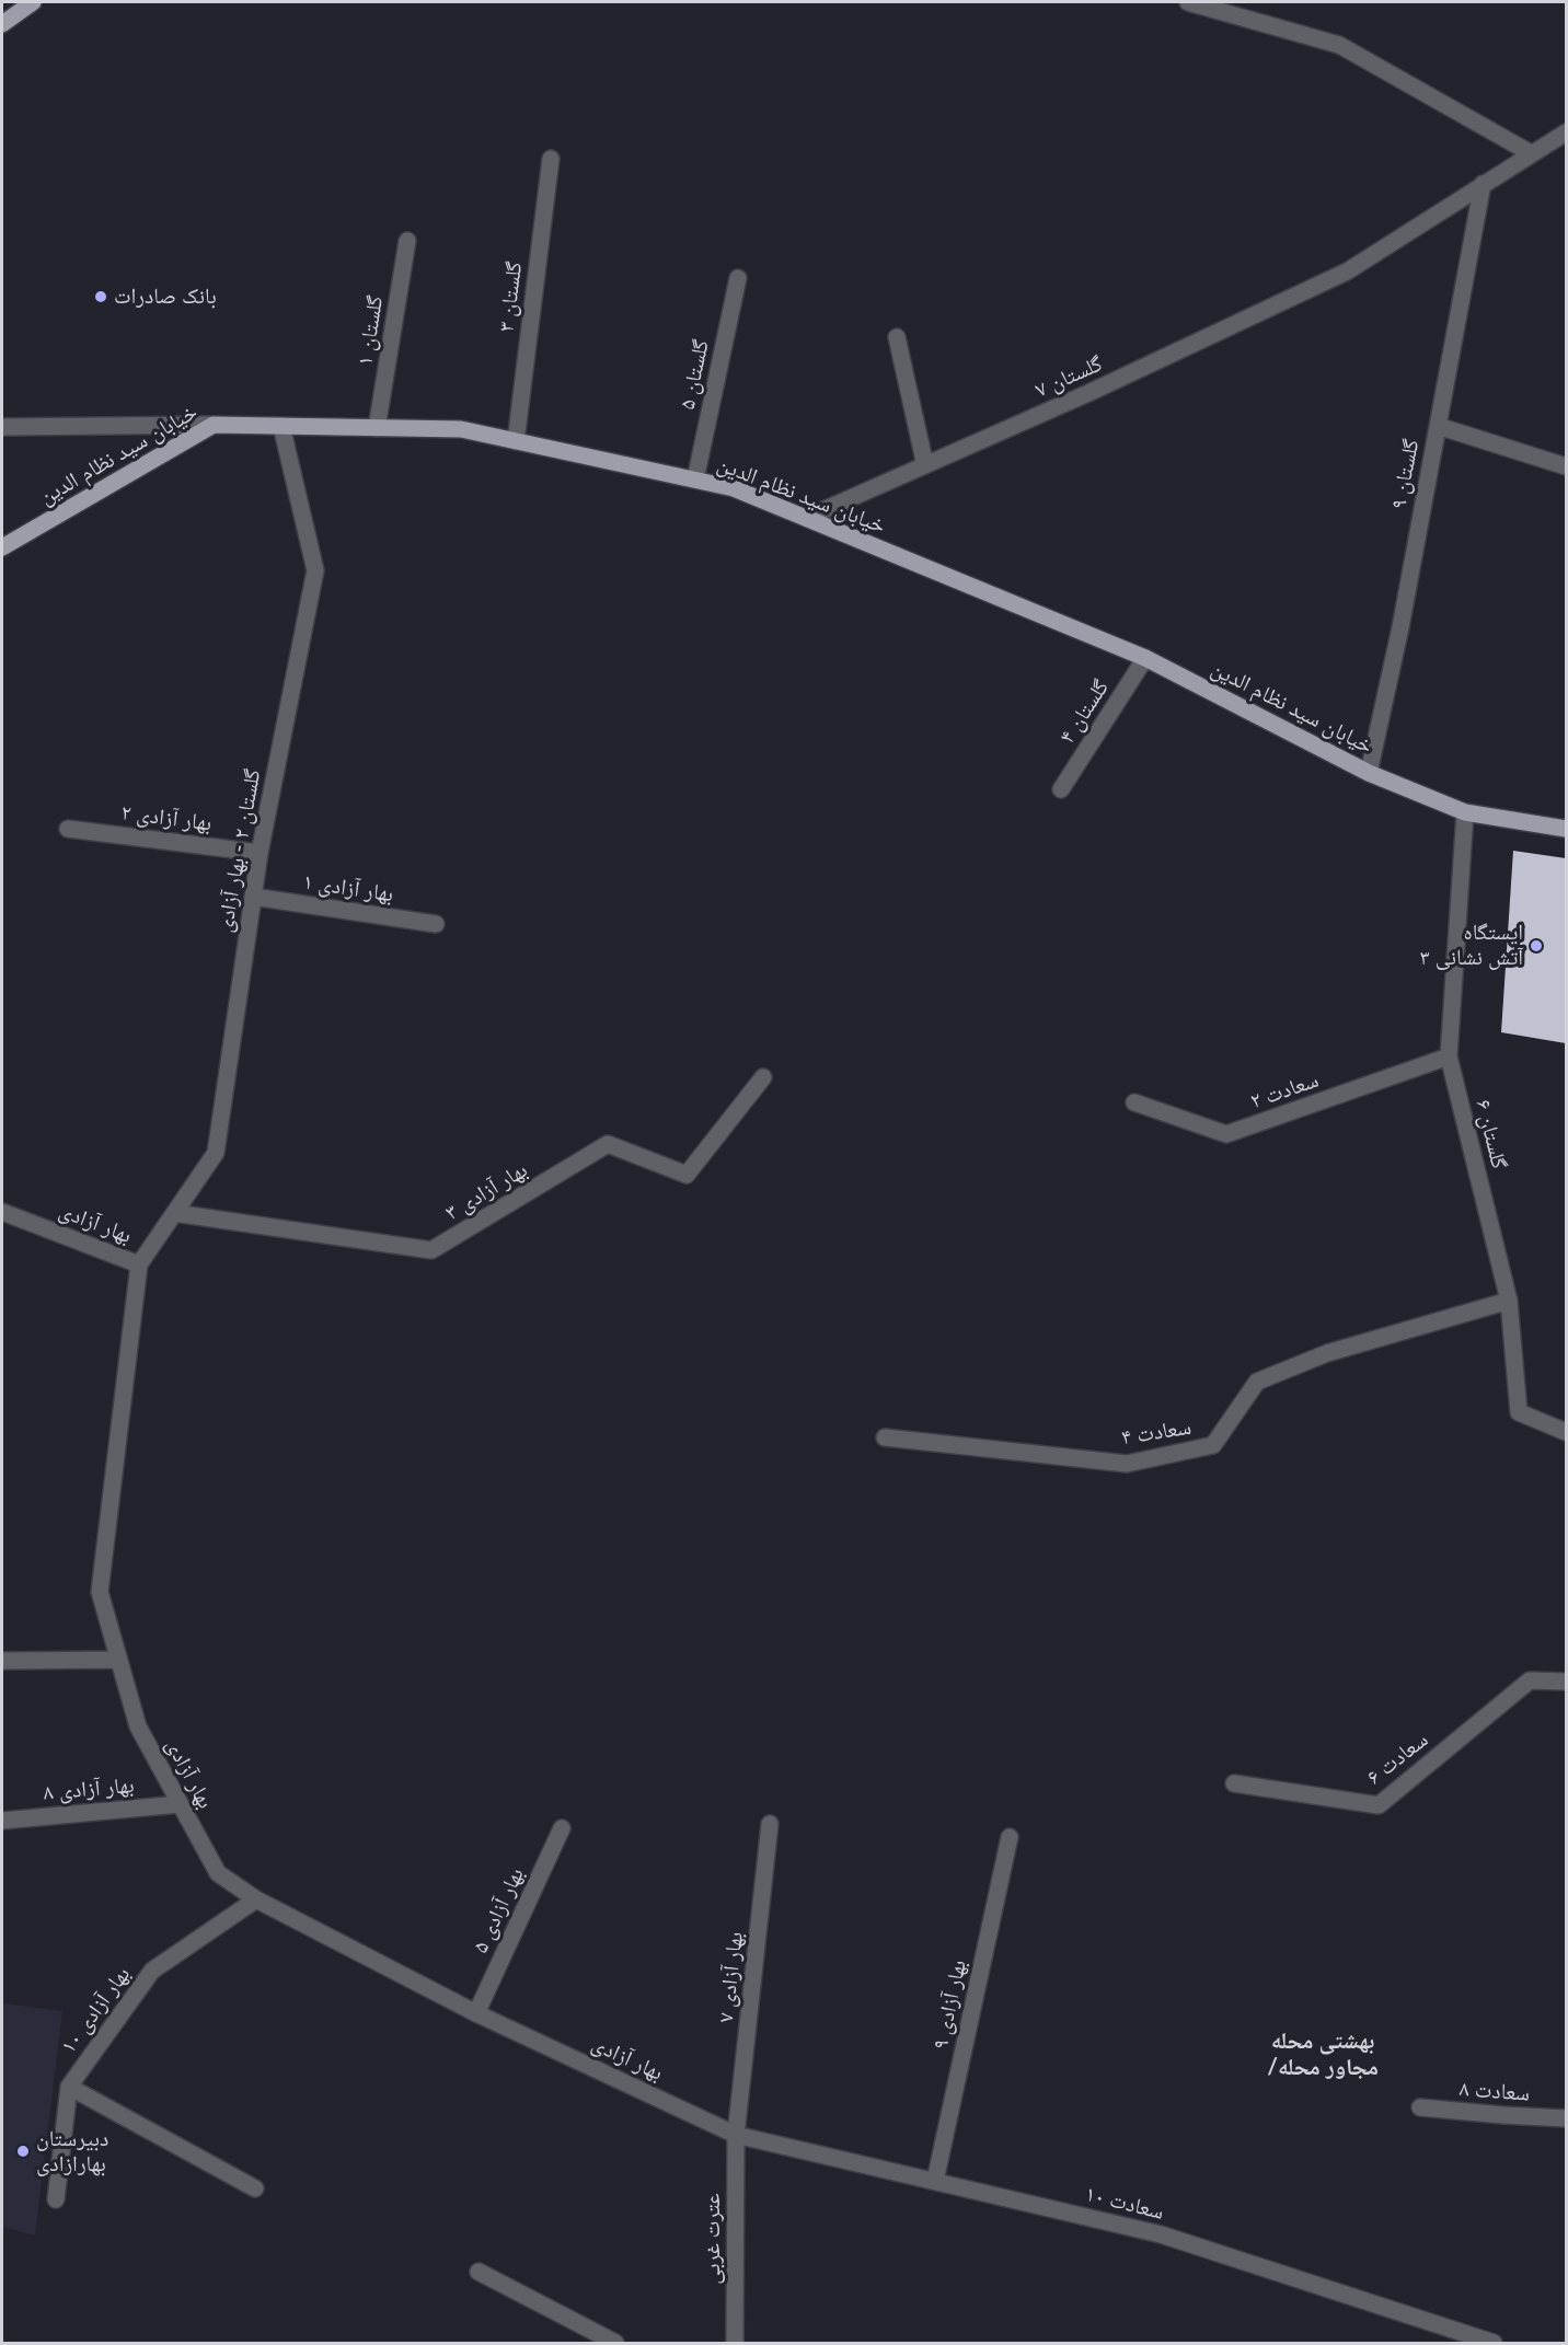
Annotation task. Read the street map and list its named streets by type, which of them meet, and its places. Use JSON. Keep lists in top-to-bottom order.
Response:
{
  "streets": {
    "main road": ["خیابان سید نظام الدین"],
    "street": [
      "گلستان ۳",
      "گلستان ۱",
      "گلستان ۵",
      "گلستان ۷",
      "گلستان ۹",
      "گلستان ۴",
      "بهار آزادی ۲",
      "گلستان ۲ - بهار آزادی",
      "بهار آزادی ۱",
      "سعادت ۲",
      "گلستان ۶",
      "بهار آزادی ۳",
      "بهار آزادی",
      "سعادت ۴",
      "سعادت ۶",
      "بهار آزادی ۸",
      "بهار آزادی ۵",
      "بهار آزادی ۷",
      "بهار آزادی ۹",
      "بهار آزادی ۱۰",
      "سعادت ۸",
      "سعادت ۱۰",
      "عترت غربی"
    ]
  },
  "crossings": [
    ["گلستان ۳", "خیابان سید نظام الدین"],
    ["گلستان ۱", "خیابان سید نظام الدین"],
    ["گلستان ۵", "خیابان سید نظام الدین"],
    ["گلستان ۷", "خیابان سید نظام الدین"],
    ["گلستان ۷", "گلستان ۹"],
    ["خیابان سید نظام الدین", "گلستان ۹"],
    ["خیابان سید نظام الدین", "گلستان ۴"],
    ["خیابان سید نظام الدین", "گلستان ۲ - بهار آزادی"],
    ["خیابان سید نظام الدین", "گلستان ۶"],
    ["بهار آزادی ۲", "گلستان ۲ - بهار آزادی"],
    ["گلستان ۲ - بهار آزادی", "بهار آزادی ۱"],
    ["گلستان ۲ - بهار آزادی", "بهار آزادی ۳"],
    ["گلستان ۲ - بهار آزادی", "بهار آزادی"],
    ["سعادت ۲", "گلستان ۶"],
    ["گلستان ۶", "سعادت ۴"],
    ["بهار آزادی", "بهار آزادی ۸"],
    ["بهار آزادی", "بهار آزادی ۵"],
    ["بهار آزادی", "بهار آزادی ۷"],
    ["بهار آزادی", "بهار آزادی ۱۰"],
    ["بهار آزادی", "سعادت ۱۰"],
    ["بهار آزادی", "عترت غربی"],
    ["بهار آزادی ۷", "سعادت ۱۰"],
    ["بهار آزادی ۷", "عترت غربی"],
    ["بهار آزادی ۹", "سعادت ۱۰"],
    ["سعادت ۱۰", "عترت غربی"]
  ],
  "districts": ["بهشتی محله /مجاور محله"],
  "places": ["بانک صادرات", "ایستگاه آتش نشانی ۳", "دبیرستان بهارازادی"]
}
